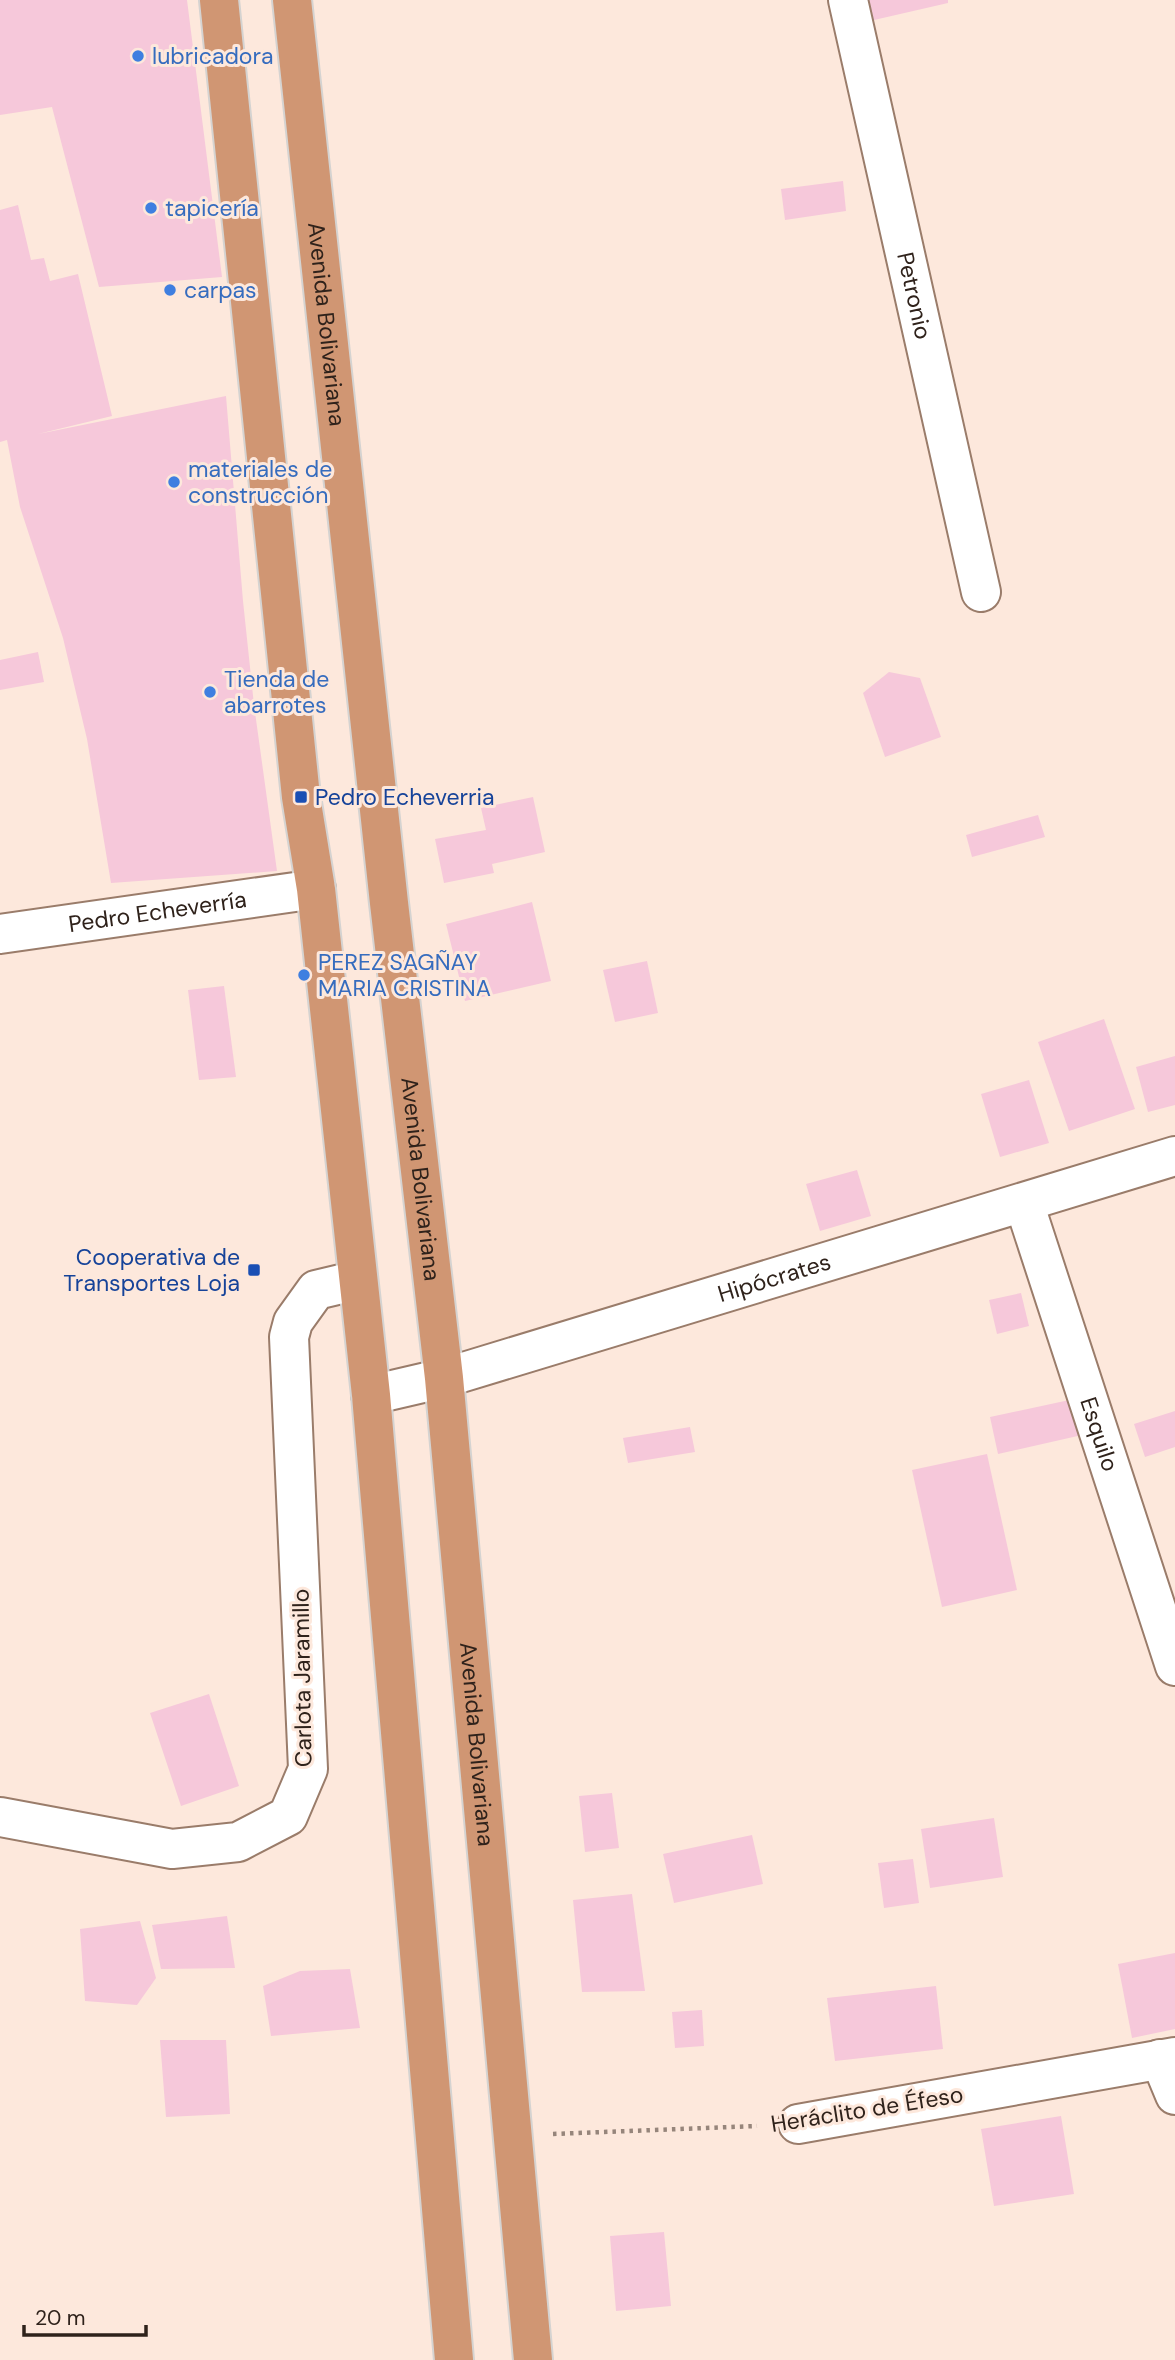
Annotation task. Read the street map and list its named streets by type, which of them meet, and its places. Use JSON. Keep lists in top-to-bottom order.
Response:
{
  "streets": {
    "highway": ["Avenida Bolivariana"],
    "street": [
      "Petronio",
      "Pedro Echeverría",
      "Hipócrates",
      "Esquilo",
      "Carlota Jaramillo",
      "Heráclito de Éfeso"
    ]
  },
  "crossings": [
    ["Avenida Bolivariana", "Hipócrates"],
    ["Avenida Bolivariana", "Heráclito de Éfeso"],
    ["Hipócrates", "Esquilo"]
  ],
  "places": {
    "other": [
      "lubricadora",
      "tapicería",
      "carpas",
      "materiales de construcción",
      "Tienda de abarrotes",
      "PEREZ SAGÑAY MARIA CRISTINA"
    ],
    "transit": ["Pedro Echeverria", "Cooperativa de Transportes Loja"]
  },
  "scale_bar": "20 m"
}
